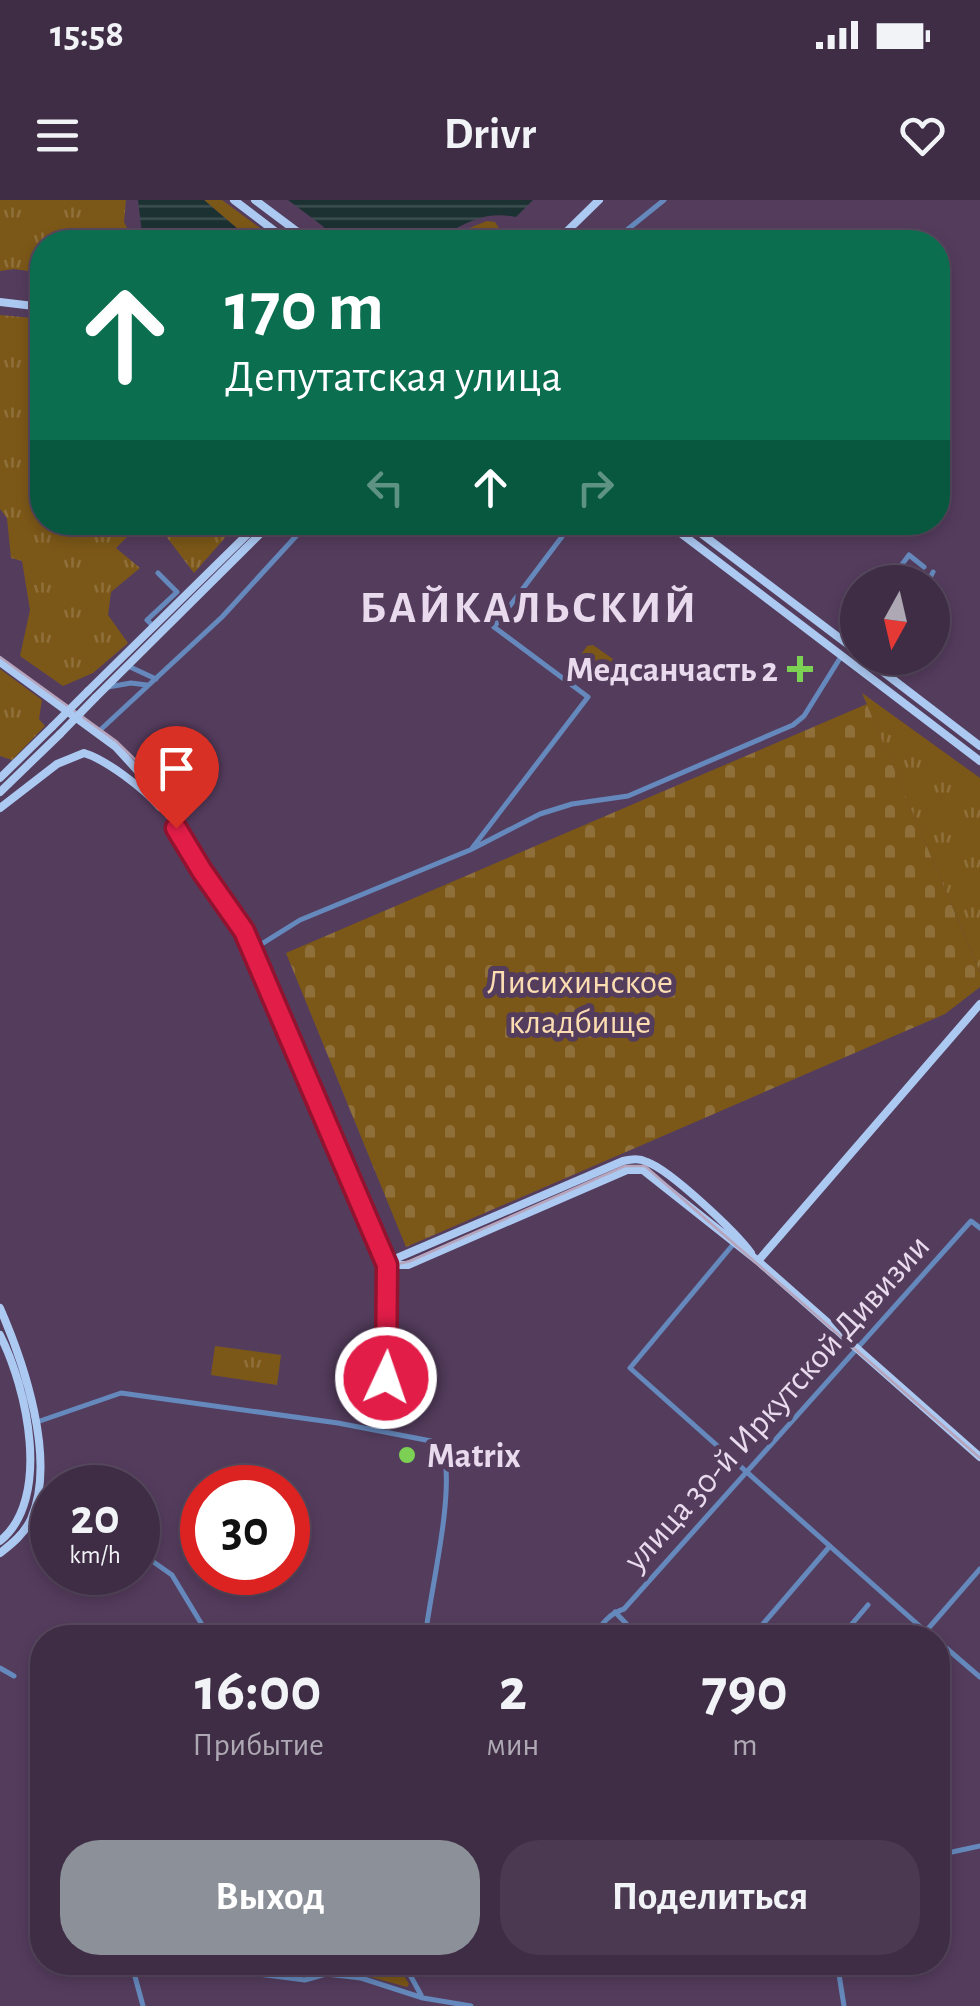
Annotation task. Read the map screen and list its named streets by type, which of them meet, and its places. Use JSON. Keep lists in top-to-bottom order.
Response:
{
  "streets": {
    "street": ["улица 30-й Иркутской Дивизии"]
  },
  "districts": ["БАЙКАЛЬСКИЙ"],
  "parks": ["Лисихинское кладбище"],
  "places": {
    "health": ["Медсанчасть 2"],
    "other": ["Matrix"]
  },
  "north": "bottom",
  "page": {
    "status": "15:58",
    "header": "Drivr",
    "turn": ["170 m", "Депутатская улица"],
    "speed": "20 km/h",
    "limit": "30",
    "eta": [
      "16:00",
      "Прибытие",
      "2",
      "мин",
      "790",
      "m"
    ],
    "buttons": ["Выход", "Поделиться"]
  }
}
